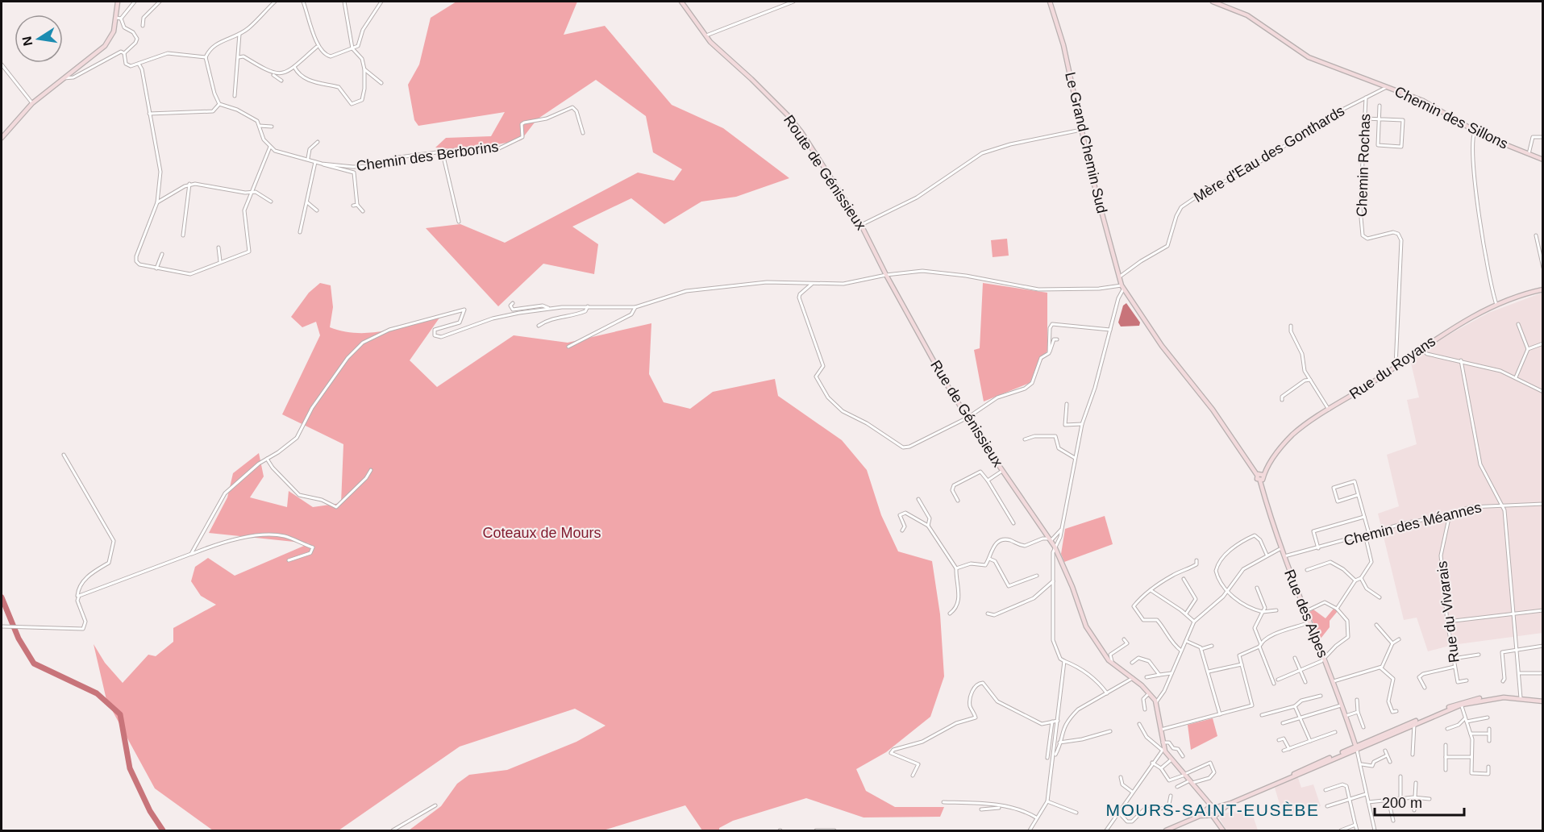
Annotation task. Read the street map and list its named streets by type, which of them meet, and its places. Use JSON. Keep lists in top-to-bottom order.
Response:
{
  "streets": {
    "street": [
      "Chemin des Sillons",
      "Le Grand Chemin Sud",
      "Mère d'Eau des Gonthards",
      "Chemin des Berborins",
      "Chemin Rochas",
      "Route de Génissieux",
      "Rue du Royans",
      "Rue de Génissieux",
      "Chemin des Méannes",
      "Rue du Vivarais",
      "Rue des Alpes"
    ]
  },
  "crossings": [
    ["Chemin des Sillons", "Mère d'Eau des Gonthards"],
    ["Le Grand Chemin Sud", "Mère d'Eau des Gonthards"],
    ["Mère d'Eau des Gonthards", "Chemin Rochas"],
    ["Chemin Rochas", "Rue du Royans"],
    ["Route de Génissieux", "Rue de Génissieux"],
    ["Rue du Royans", "Rue des Alpes"],
    ["Chemin des Méannes", "Rue du Vivarais"],
    ["Chemin des Méannes", "Rue des Alpes"]
  ],
  "districts": ["MOURS-SAINT-EUSÈBE"],
  "parks": ["Coteaux de Mours"],
  "scale_bar": "200 m",
  "north": "left"
}
